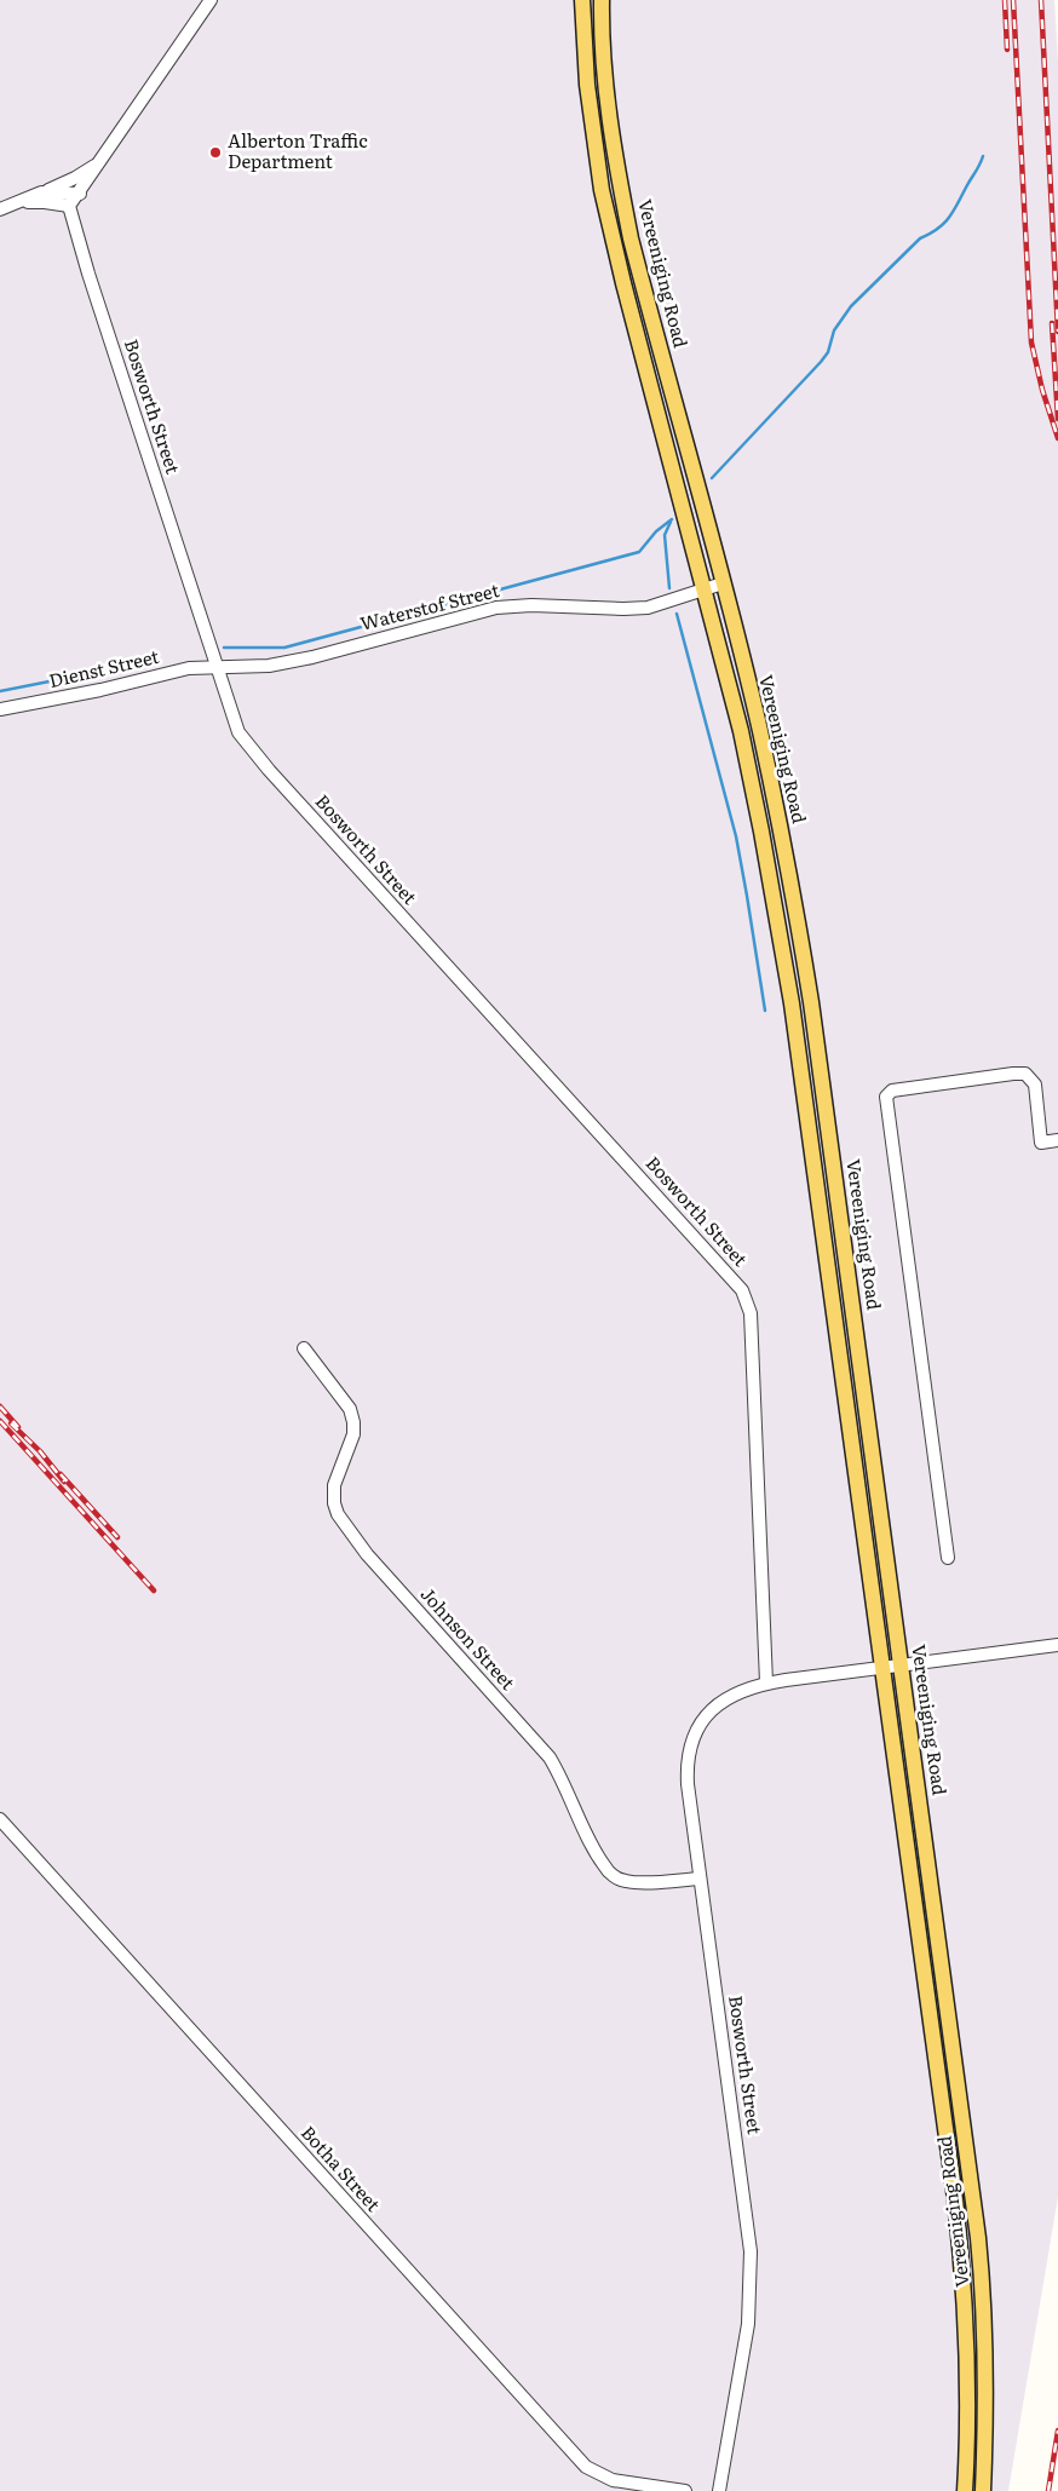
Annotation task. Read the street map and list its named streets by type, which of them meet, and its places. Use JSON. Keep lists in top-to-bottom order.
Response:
{
  "streets": {
    "main road": ["Vereeniging Road"],
    "street": [
      "Bosworth Street",
      "Waterstof Street",
      "Dienst Street",
      "Johnson Street",
      "Botha Street"
    ]
  },
  "crossings": [
    ["Vereeniging Road", "Bosworth Street"],
    ["Vereeniging Road", "Waterstof Street"],
    ["Bosworth Street", "Waterstof Street"],
    ["Bosworth Street", "Dienst Street"],
    ["Bosworth Street", "Johnson Street"],
    ["Waterstof Street", "Dienst Street"]
  ],
  "places": ["Alberton Traffic Department"]
}
